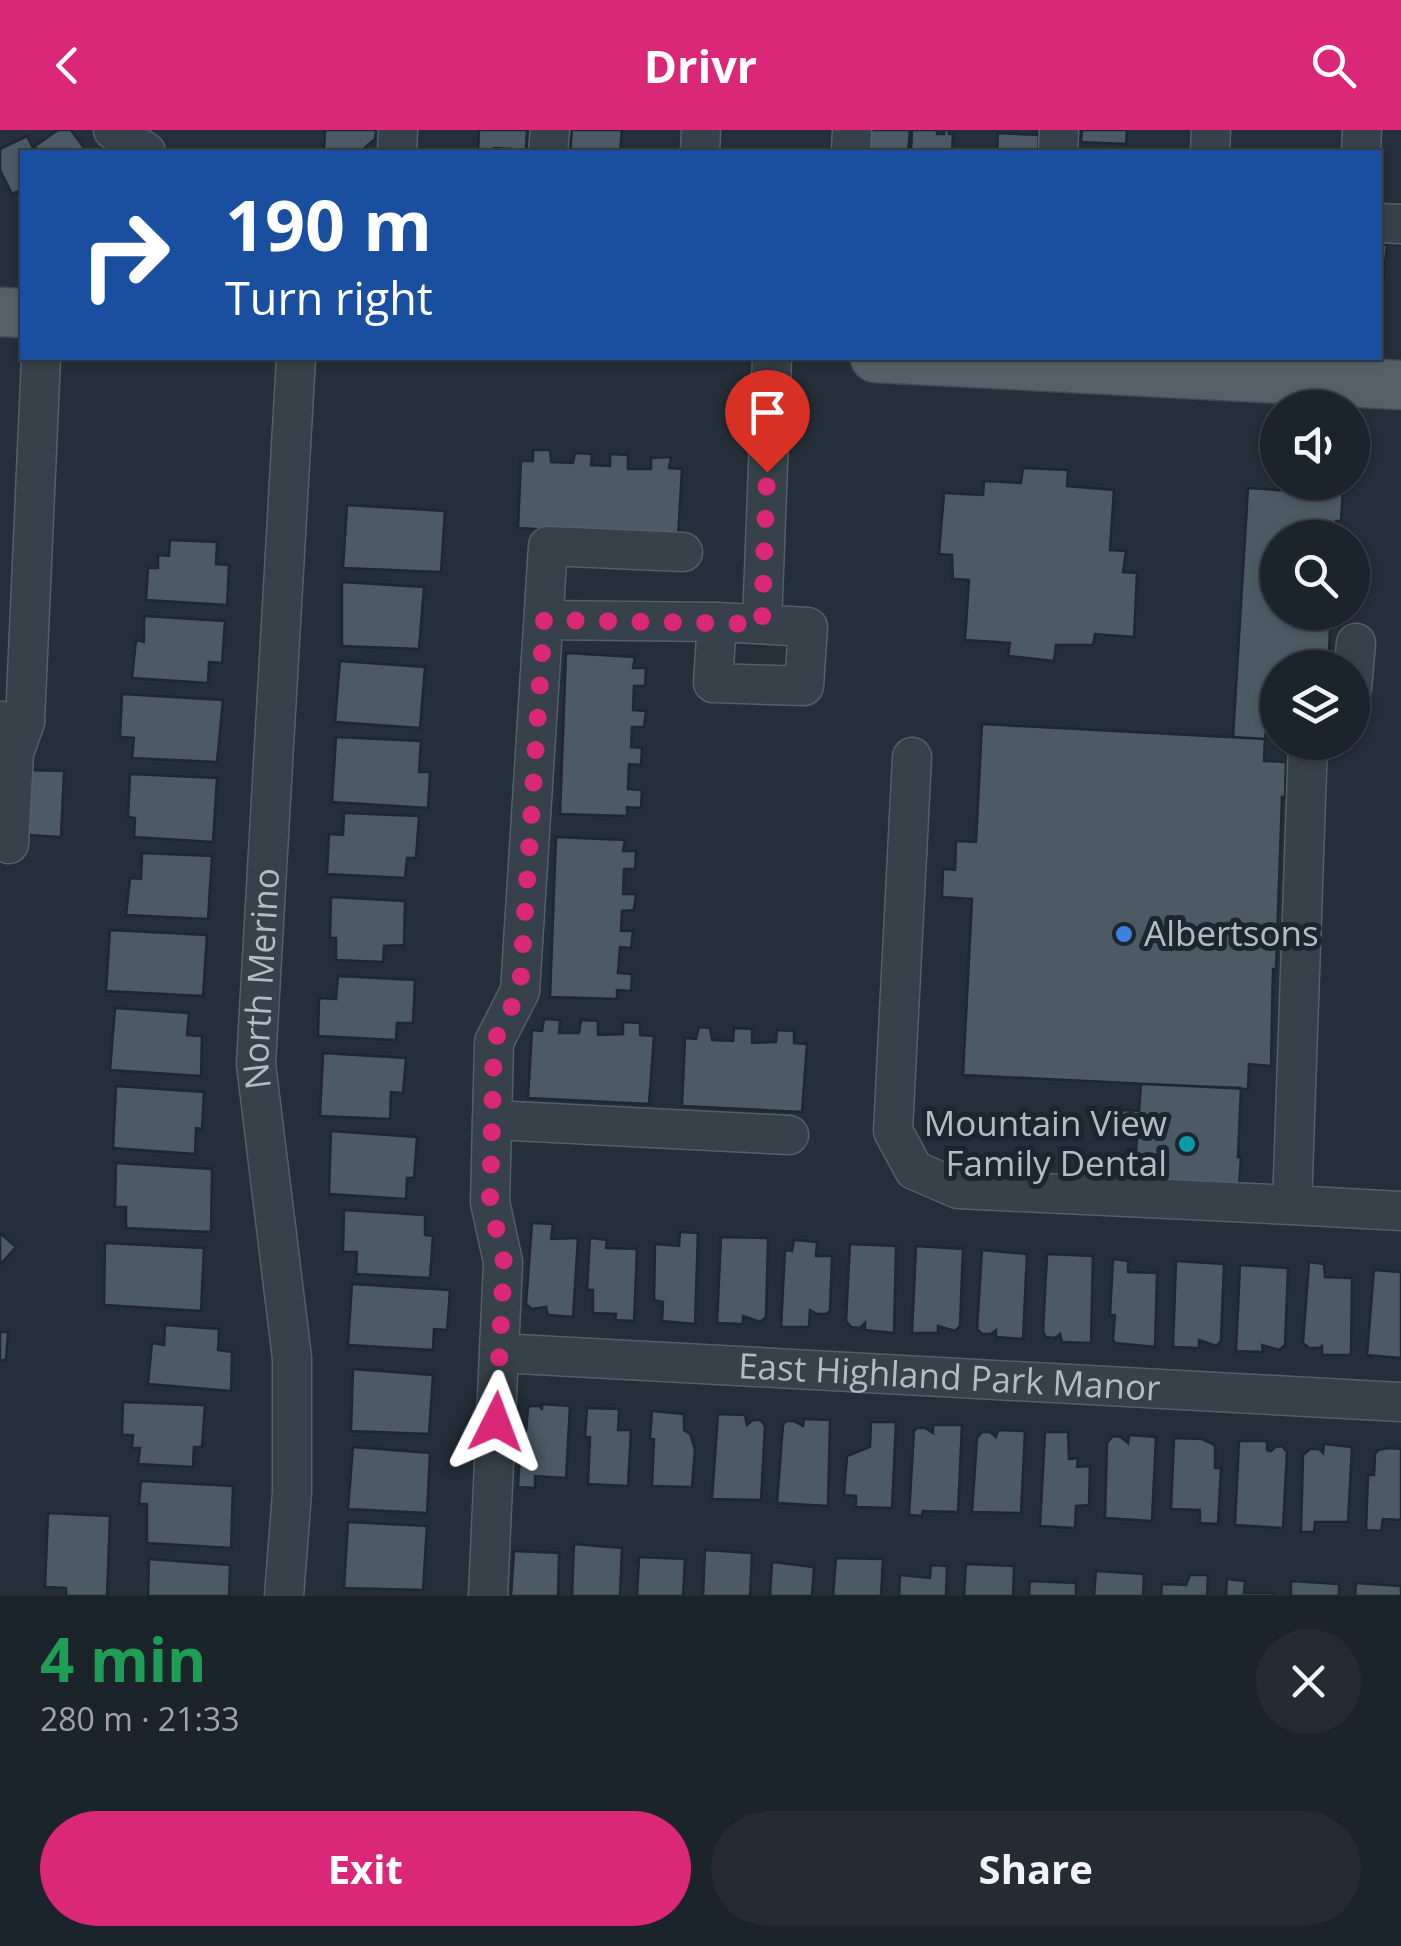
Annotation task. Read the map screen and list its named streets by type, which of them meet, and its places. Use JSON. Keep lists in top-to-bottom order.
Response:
{
  "streets": {
    "street": ["North Merino", "East Highland Park Manor"]
  },
  "places": ["Albertsons", "Mountain View Family Dental"],
  "page": {
    "header": "Drivr",
    "turn": ["190 m", "Turn right"],
    "heading": ["4 min", "280 m · 21:33"],
    "buttons": ["Exit", "Share"]
  }
}
